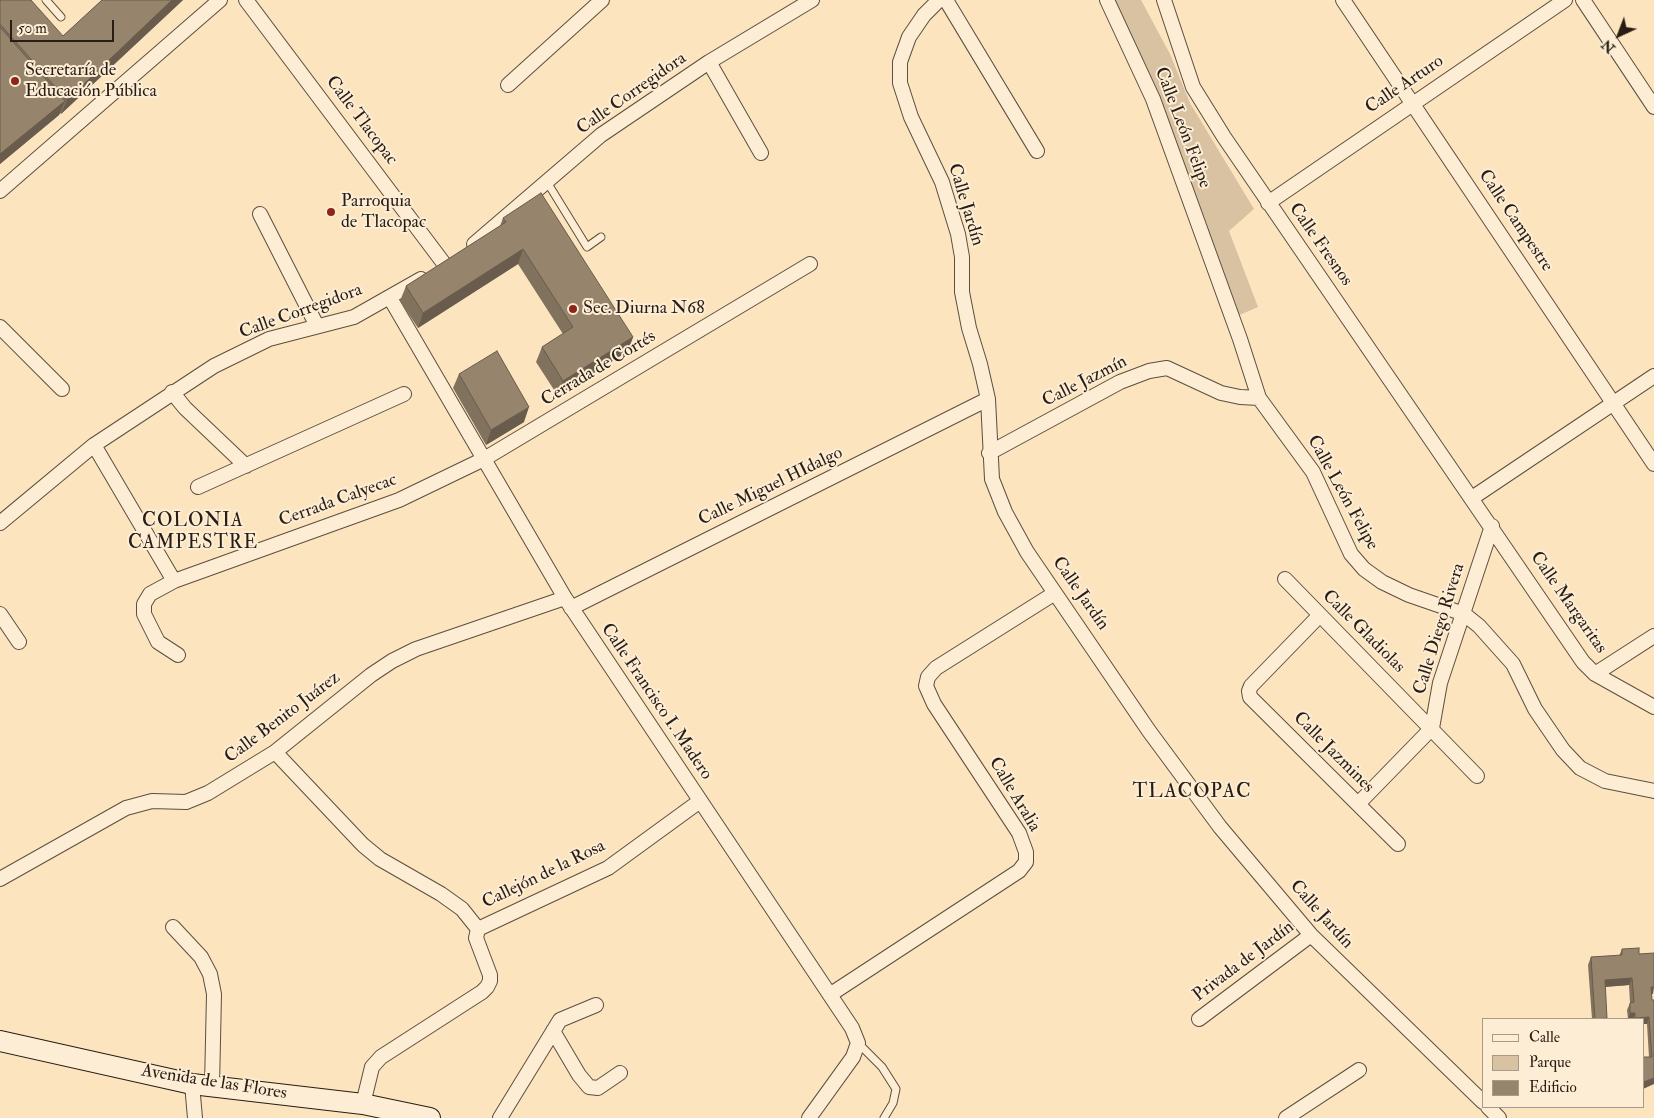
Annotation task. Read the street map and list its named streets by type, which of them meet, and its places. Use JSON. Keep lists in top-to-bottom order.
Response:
{
  "streets": {
    "street": [
      "Calle Arturo",
      "Calle Corregidora",
      "Calle Tlacopac",
      "Calle León Felipe",
      "Calle Jardín",
      "Calle Campestre",
      "Calle Fresnos",
      "Cerrada de Cortés",
      "Calle Jazmín",
      "Calle Miguel HIdalgo",
      "Cerrada Calyecac",
      "Calle Margaritas",
      "Calle Diego Rivera",
      "Calle Gladiolas",
      "Calle Francisco I. Madero",
      "Calle Benito Juárez",
      "Calle Jazmines",
      "Calle Aralia",
      "Callejón de la Rosa",
      "Privada de Jardín",
      "Avenida de las Flores"
    ]
  },
  "crossings": [
    ["Calle Arturo", "Calle Campestre"],
    ["Calle Arturo", "Calle Fresnos"],
    ["Calle Corregidora", "Calle Tlacopac"],
    ["Calle Corregidora", "Calle Francisco I. Madero"],
    ["Calle León Felipe", "Calle Jazmín"],
    ["Calle León Felipe", "Calle Diego Rivera"],
    ["Calle Jardín", "Calle Jazmín"],
    ["Calle Jardín", "Calle Miguel HIdalgo"],
    ["Calle Jardín", "Calle Aralia"],
    ["Calle Jardín", "Privada de Jardín"],
    ["Calle Fresnos", "Calle Margaritas"],
    ["Cerrada de Cortés", "Cerrada Calyecac"],
    ["Cerrada de Cortés", "Calle Francisco I. Madero"],
    ["Calle Miguel HIdalgo", "Calle Francisco I. Madero"],
    ["Calle Miguel HIdalgo", "Calle Benito Juárez"],
    ["Cerrada Calyecac", "Calle Francisco I. Madero"],
    ["Calle Margaritas", "Calle Diego Rivera"],
    ["Calle Diego Rivera", "Calle Gladiolas"],
    ["Calle Gladiolas", "Calle Jazmines"],
    ["Calle Francisco I. Madero", "Calle Benito Juárez"],
    ["Calle Francisco I. Madero", "Calle Aralia"],
    ["Calle Francisco I. Madero", "Callejón de la Rosa"],
    ["Callejón de la Rosa", "Avenida de las Flores"]
  ],
  "districts": ["COLONIA CAMPESTRE", "TLACOPAC"],
  "places": ["Secretaría de Educación Pública", "Parroquia de Tlacopac", "Sec. Diurna N68"],
  "legend": ["Calle", "Parque", "Edificio"],
  "scale_bar": "50 m",
  "north": "bottom left"
}
